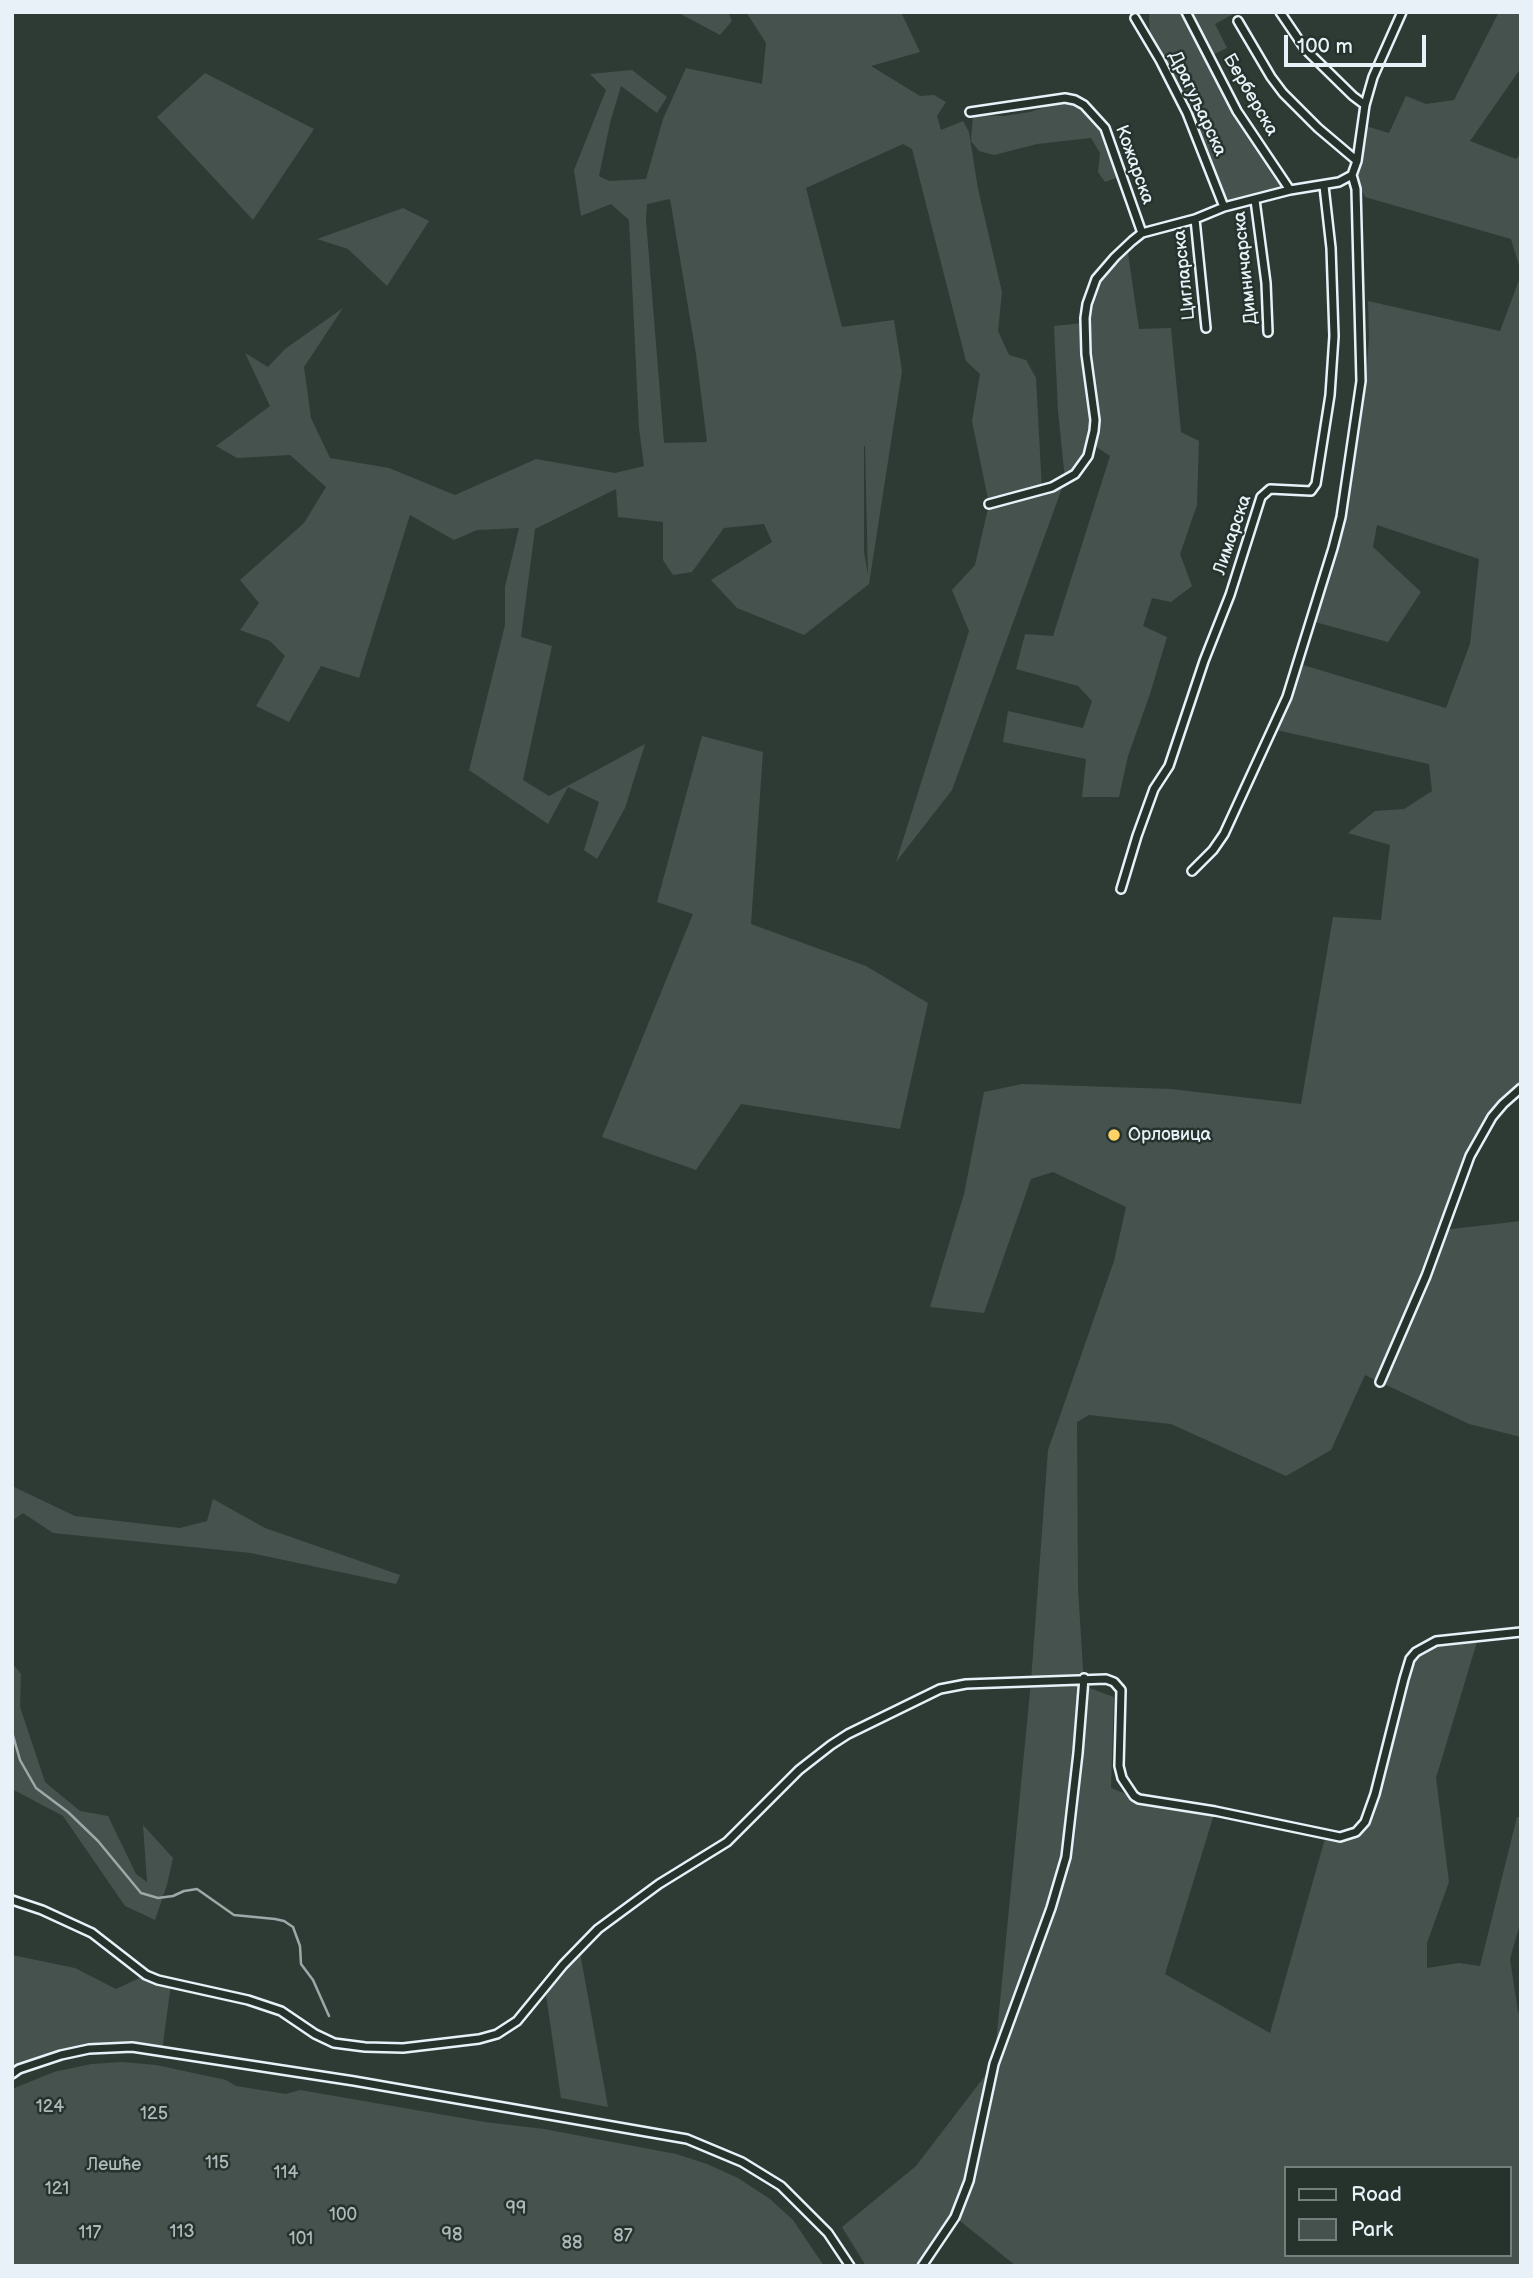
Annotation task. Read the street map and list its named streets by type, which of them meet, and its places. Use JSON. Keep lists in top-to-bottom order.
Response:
{
  "streets": {
    "street": [
      "Берберска",
      "Драгуљарска",
      "Кожарска",
      "Димничарска",
      "Цигларска",
      "Лимарска"
    ]
  },
  "parks": [
    "124",
    "125",
    "115",
    "Лешће",
    "114",
    "121",
    "99",
    "100",
    "113",
    "117",
    "98",
    "87",
    "101",
    "88"
  ],
  "places": ["Орловица"],
  "legend": ["Road", "Park"],
  "scale_bar": "100 m"
}
